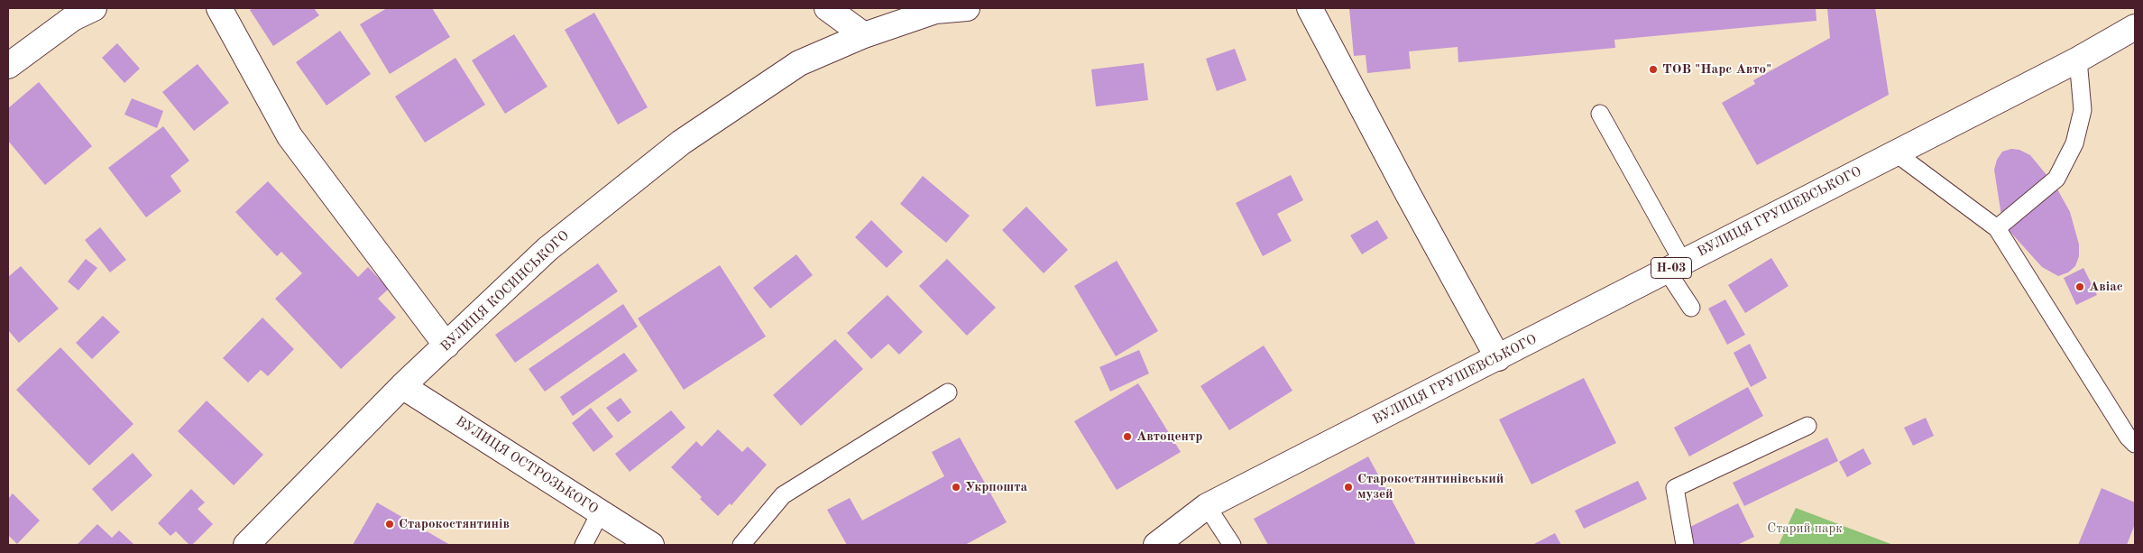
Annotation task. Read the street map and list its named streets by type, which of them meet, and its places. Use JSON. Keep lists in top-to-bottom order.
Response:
{
  "streets": {
    "street": [
      "ВУЛИЦЯ ГРУШЕВСЬКОГО",
      "Н-03",
      "ВУЛИЦЯ КОСИНСЬКОГО",
      "ВУЛИЦЯ ОСТРОЗЬКОГО"
    ]
  },
  "crossings": [
    ["ВУЛИЦЯ КОСИНСЬКОГО", "ВУЛИЦЯ ОСТРОЗЬКОГО"]
  ],
  "parks": ["Старий парк"],
  "places": [
    "ТОВ \"Нарс Авто\"",
    "Авіас",
    "Автоцентр",
    "Укрпошта",
    "Старокостянтинівський музей",
    "Старокостянтинів"
  ]
}
